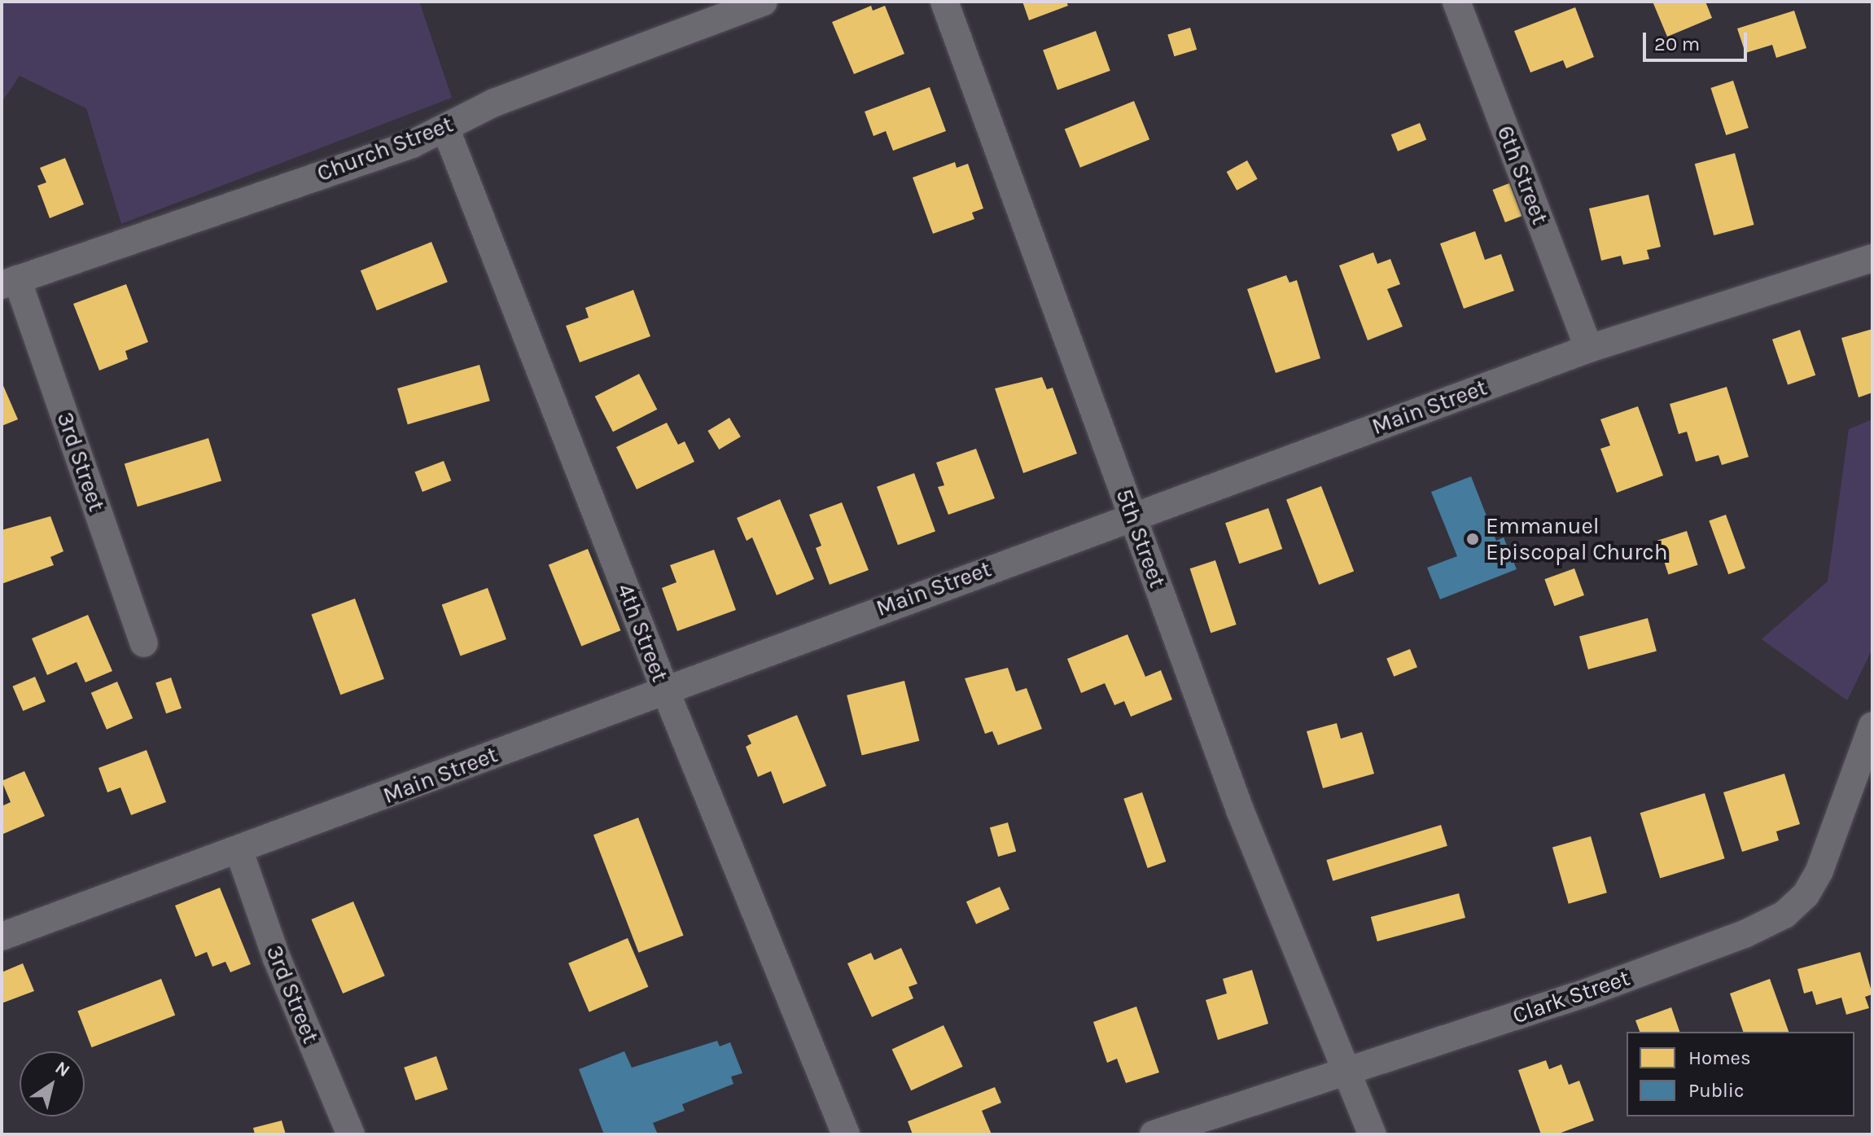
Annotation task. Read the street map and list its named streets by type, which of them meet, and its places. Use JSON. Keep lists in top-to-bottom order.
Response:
{
  "streets": {
    "street": [
      "Church Street",
      "6th Street",
      "Main Street",
      "3rd Street",
      "5th Street",
      "4th Street",
      "Clark Street"
    ]
  },
  "crossings": [
    ["Church Street", "3rd Street"],
    ["Church Street", "4th Street"],
    ["6th Street", "Main Street"],
    ["Main Street", "3rd Street"],
    ["Main Street", "5th Street"],
    ["Main Street", "4th Street"],
    ["5th Street", "Clark Street"]
  ],
  "places": ["Emmanuel Episcopal Church"],
  "legend": ["Homes", "Public"],
  "scale_bar": "20 m",
  "north": "top right"
}
